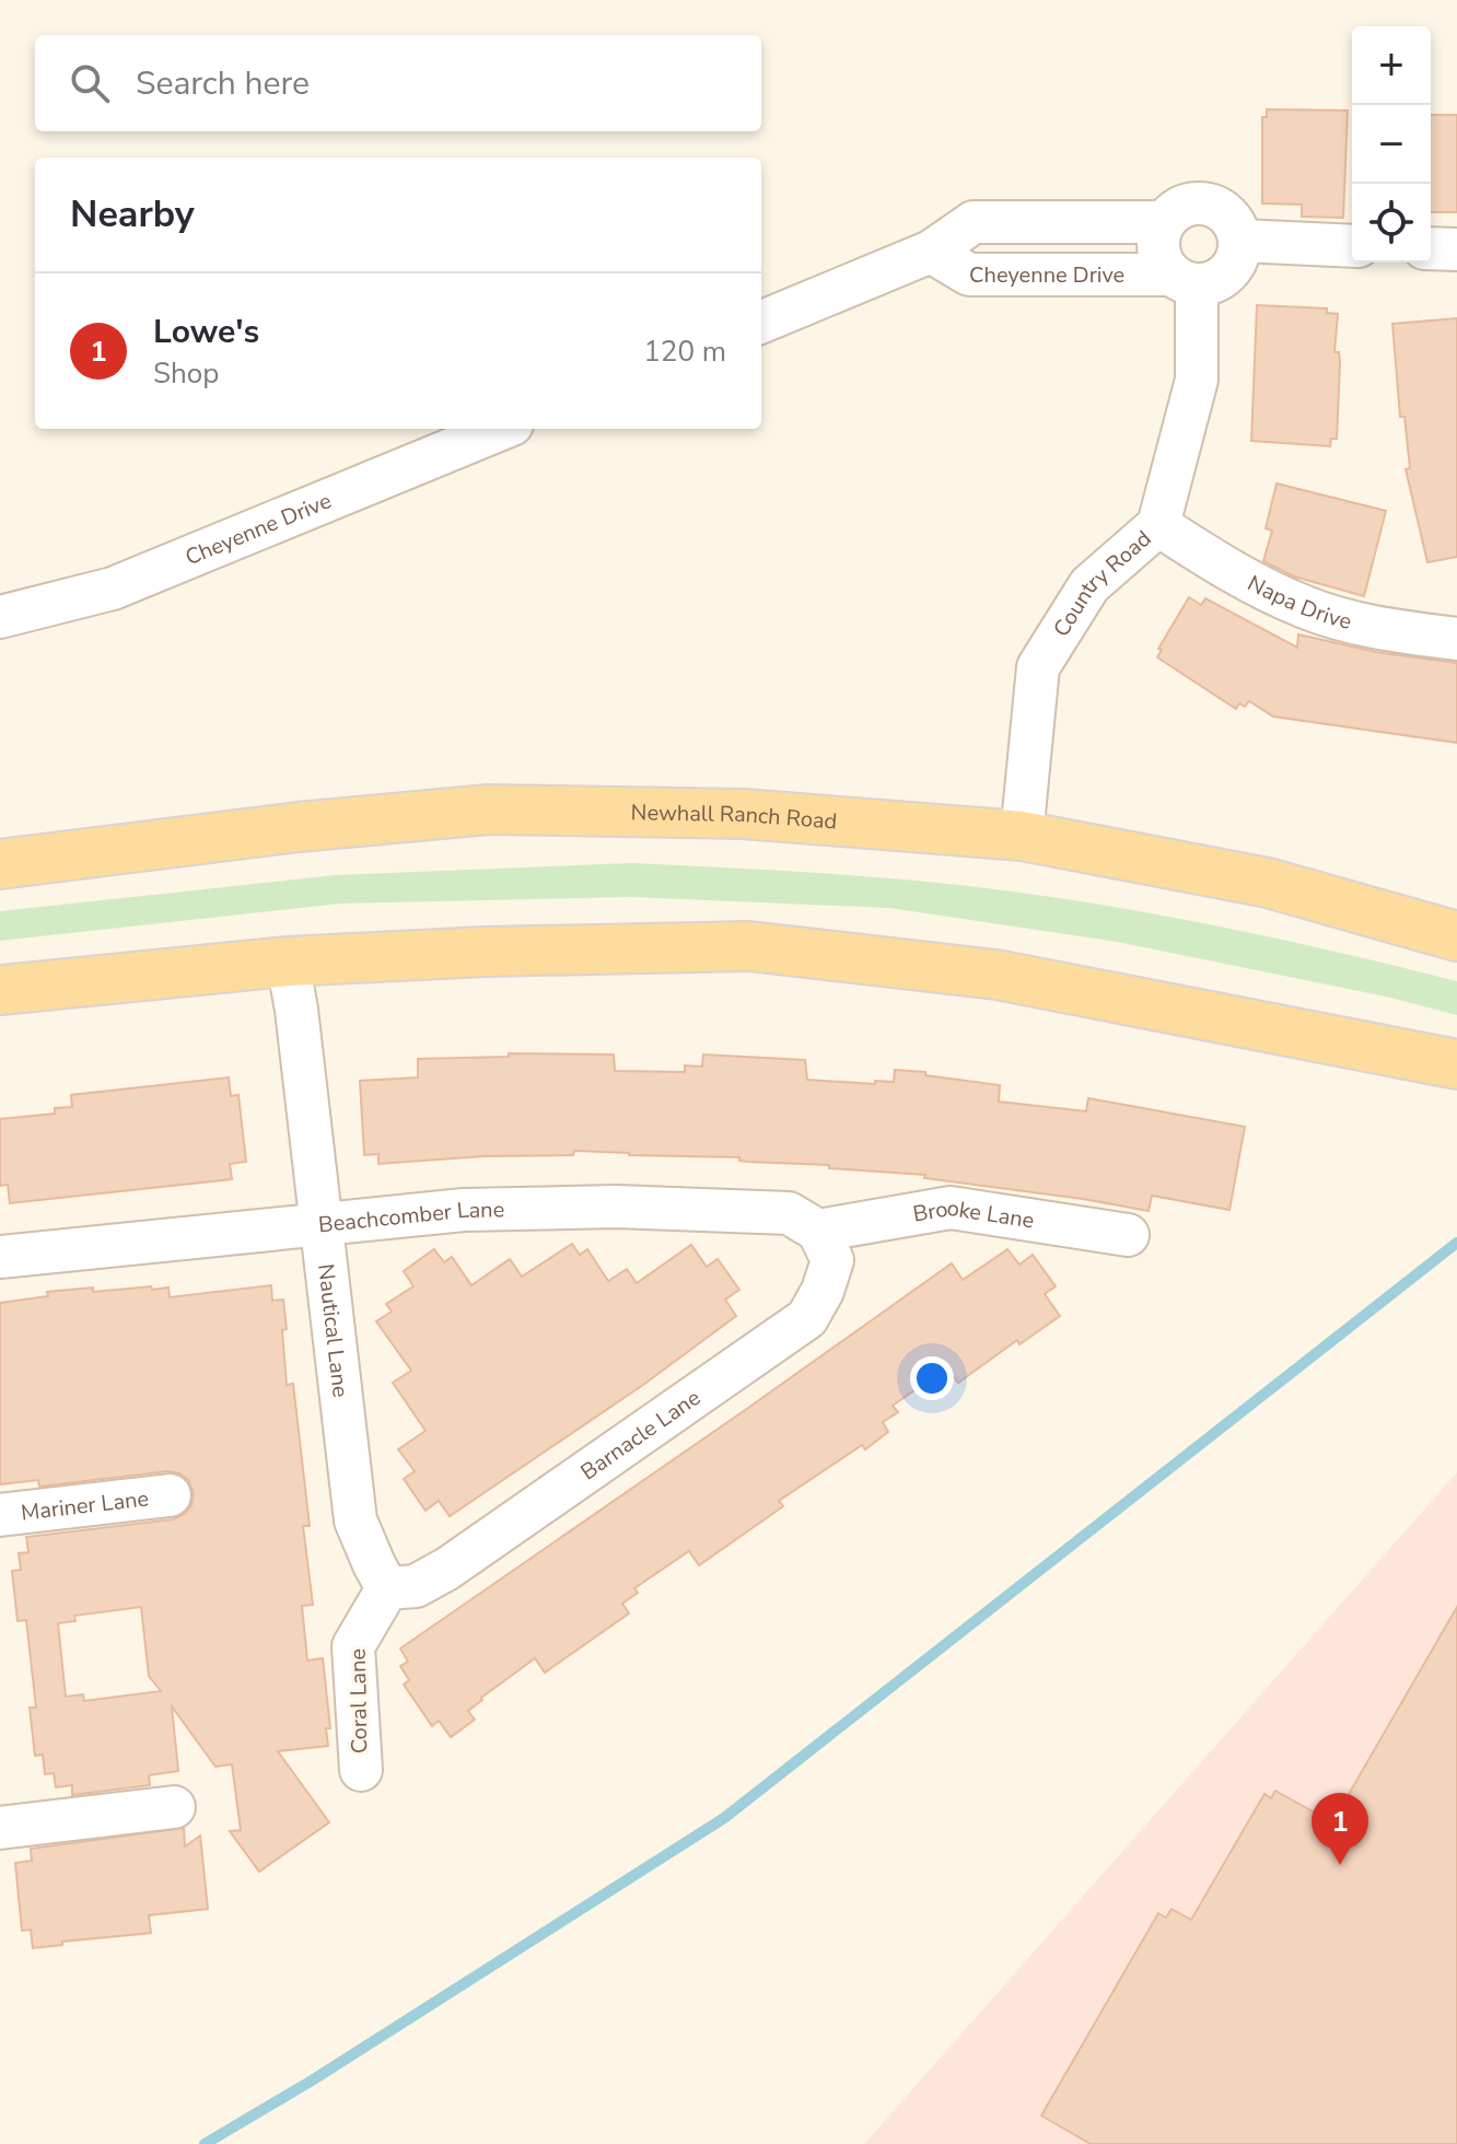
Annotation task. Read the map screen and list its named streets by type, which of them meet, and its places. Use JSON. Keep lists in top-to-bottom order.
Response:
{
  "streets": {
    "main road": ["Newhall Ranch Road"],
    "street": [
      "Cheyenne Drive",
      "Country Road",
      "Napa Drive",
      "Beachcomber Lane",
      "Brooke Lane",
      "Nautical Lane",
      "Barnacle Lane",
      "Mariner Lane",
      "Coral Lane"
    ]
  },
  "crossings": [
    ["Cheyenne Drive", "Country Road"],
    ["Country Road", "Napa Drive"],
    ["Country Road", "Newhall Ranch Road"],
    ["Beachcomber Lane", "Brooke Lane"],
    ["Beachcomber Lane", "Nautical Lane"],
    ["Beachcomber Lane", "Barnacle Lane"],
    ["Brooke Lane", "Barnacle Lane"],
    ["Nautical Lane", "Barnacle Lane"],
    ["Nautical Lane", "Coral Lane"],
    ["Barnacle Lane", "Coral Lane"]
  ],
  "page": {
    "map_buttons": ["+", "−"],
    "search": "Search here",
    "heading": "Nearby",
    "list": [
      {
        "mark": "1",
        "name": "Lowe's",
        "note": "Shop",
        "value": "120 m"
      }
    ],
    "pins": "1"
  }
}
